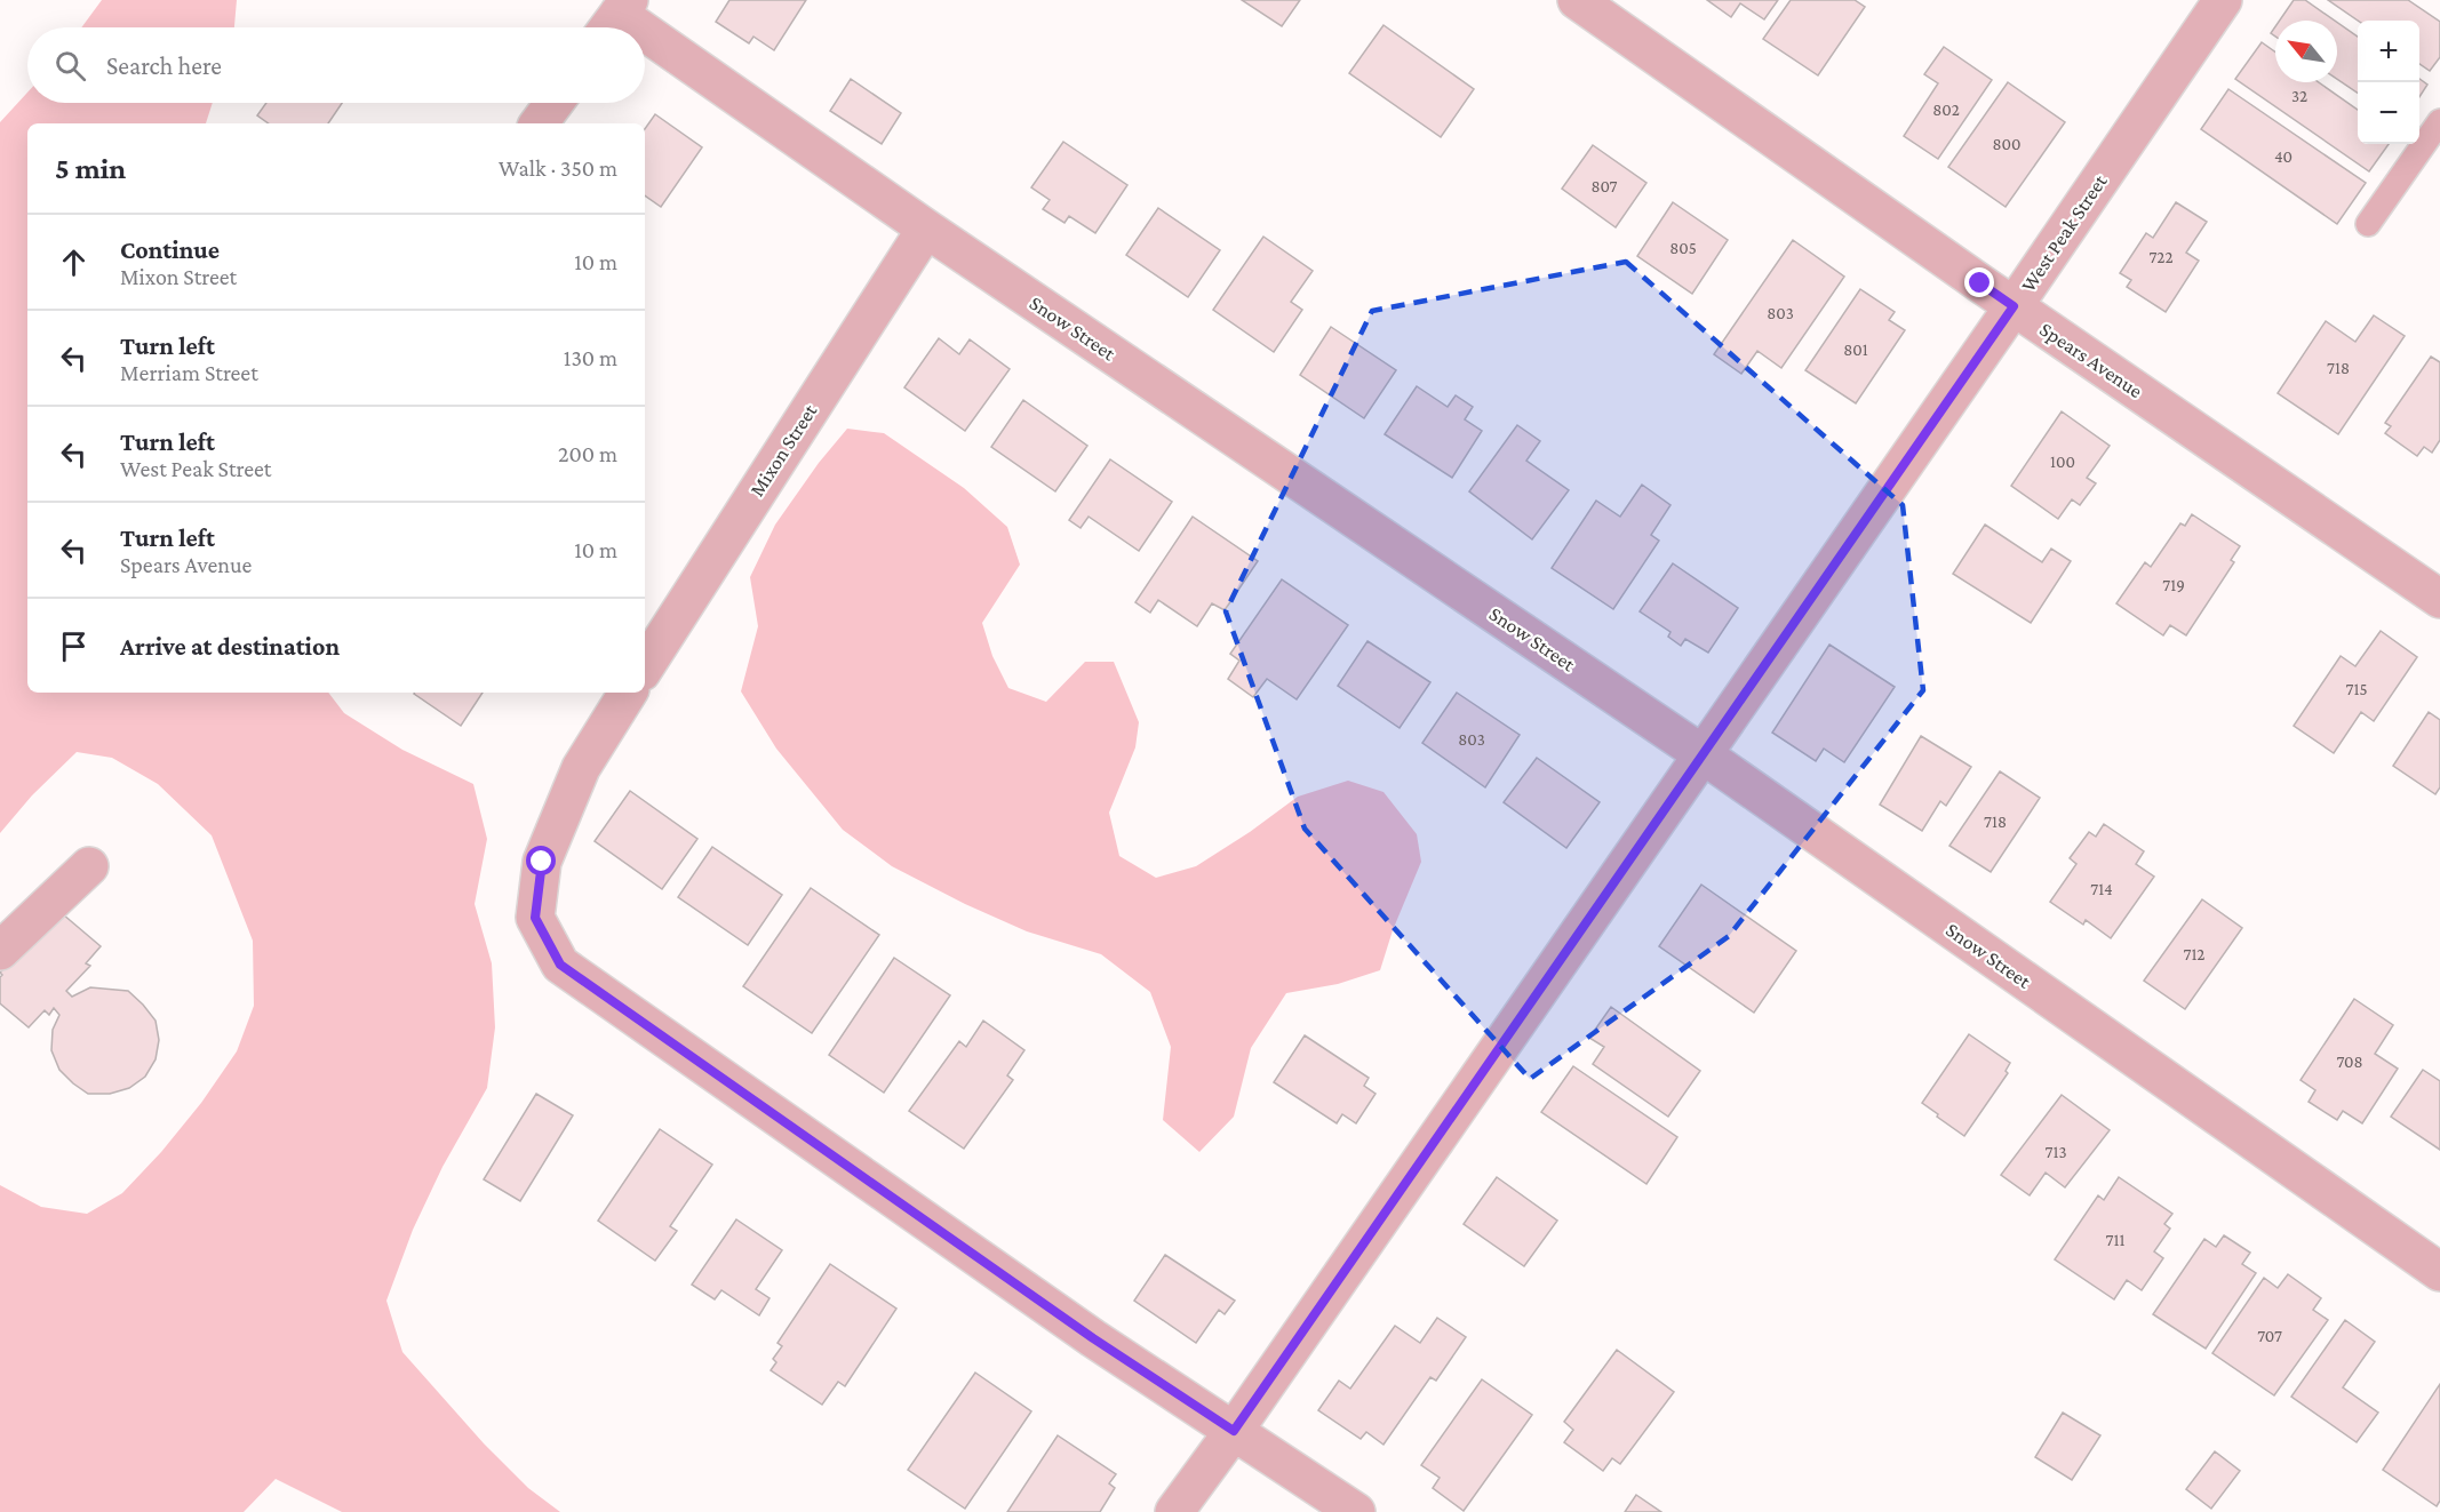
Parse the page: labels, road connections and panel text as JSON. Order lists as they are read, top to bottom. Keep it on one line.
{"streets":{"street":["West Peak Street","Snow Street","Spears Avenue","Mixon Street"]},"crossings":[["West Peak Street","Snow Street"],["West Peak Street","Spears Avenue"],["Snow Street","Mixon Street"]],"house_numbers":["32","802","800","40","807","805","722","803","801","718","100","719","715","803","718","714","712","708","713","711","707"],"north":"top left","page":{"map_buttons":["+","−"],"search":"Search here","heading":["5 min","Walk · 350 m"],"list":[["Continue","Mixon Street","10 m"],["Turn left","Merriam Street","130 m"],["Turn left","West Peak Street","200 m"],["Turn left","Spears Avenue","10 m"],"Arrive at destination"]}}
